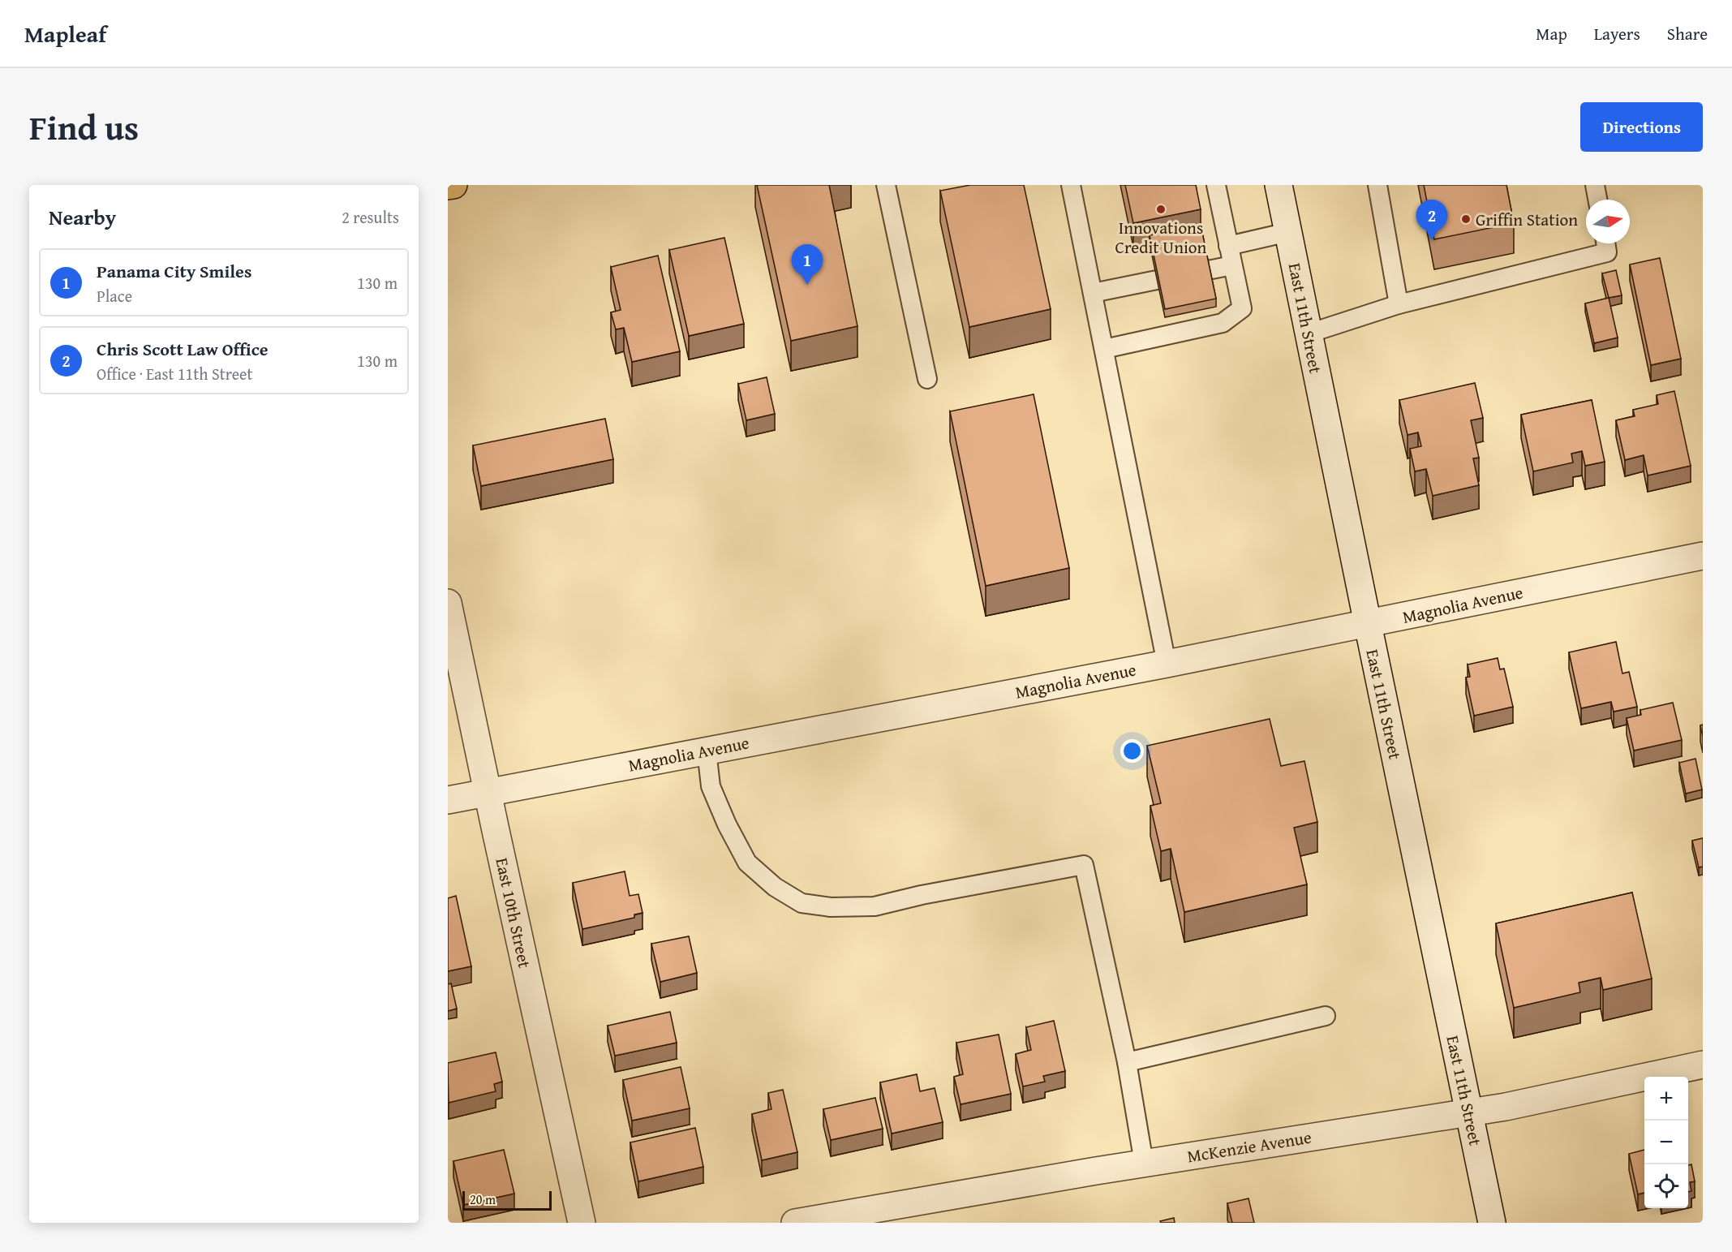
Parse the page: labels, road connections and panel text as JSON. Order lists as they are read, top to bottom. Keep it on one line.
{"streets":{"street":["East 11th Street","Magnolia Avenue","East 10th Street","McKenzie Avenue"]},"crossings":[["East 11th Street","Magnolia Avenue"],["East 11th Street","McKenzie Avenue"],["Magnolia Avenue","East 10th Street"]],"places":["Innovations Credit Union","Griffin Station"],"scale_bar":"20 m","north":"right","page":{"header":"Mapleaf","nav":["Map","Layers","Share"],"title":"Find us","buttons":"Directions","heading":["Nearby","2 results"],"pins":["2","1"],"list":[{"mark":"1","name":"Panama City Smiles","note":"Place","value":"130 m"},{"mark":"2","name":"Chris Scott Law Office","note":"Office · East 11th Street","value":"130 m"}],"map_buttons":["+","−"],"scale":"20 m"}}
